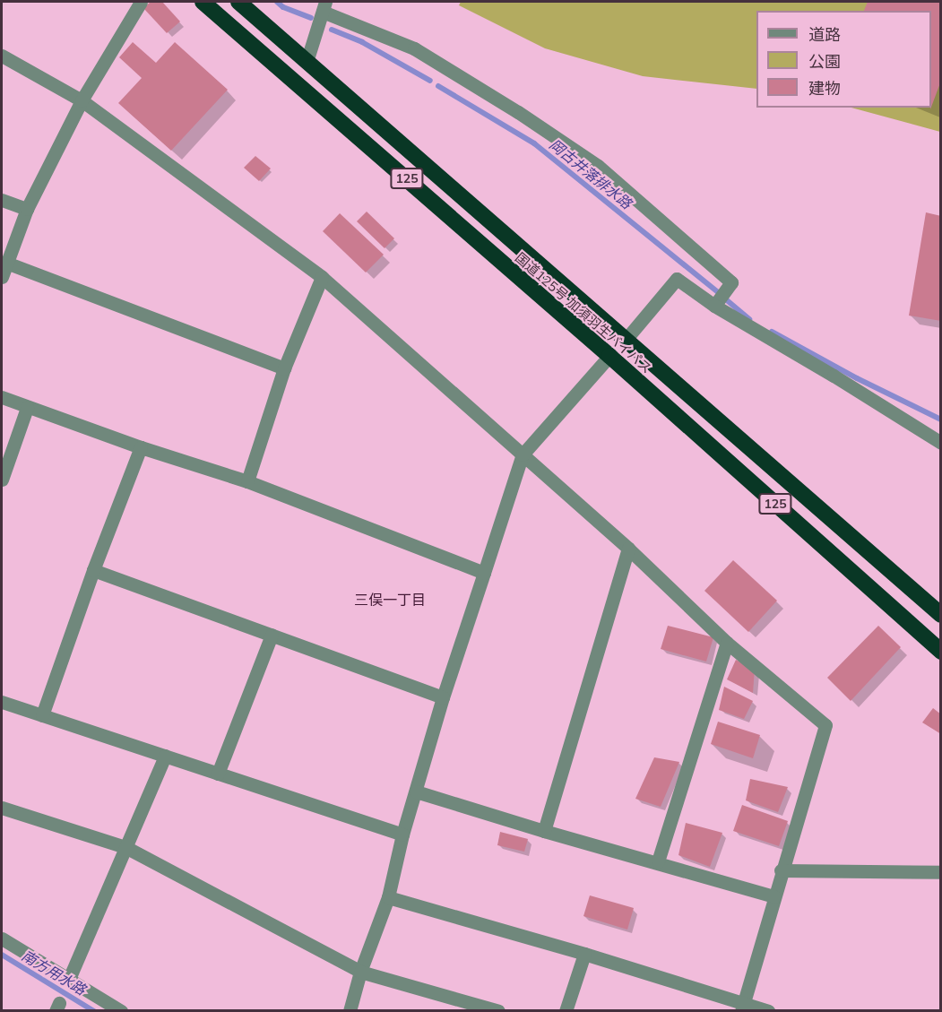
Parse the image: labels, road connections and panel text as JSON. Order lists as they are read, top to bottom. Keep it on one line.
{"streets":{"highway":["125","国道125号 加須羽生バイパス"]},"districts":["三俣一丁目"],"water":["岡古井落排水路","南方用水路"],"legend":["道路","公園","建物"]}
